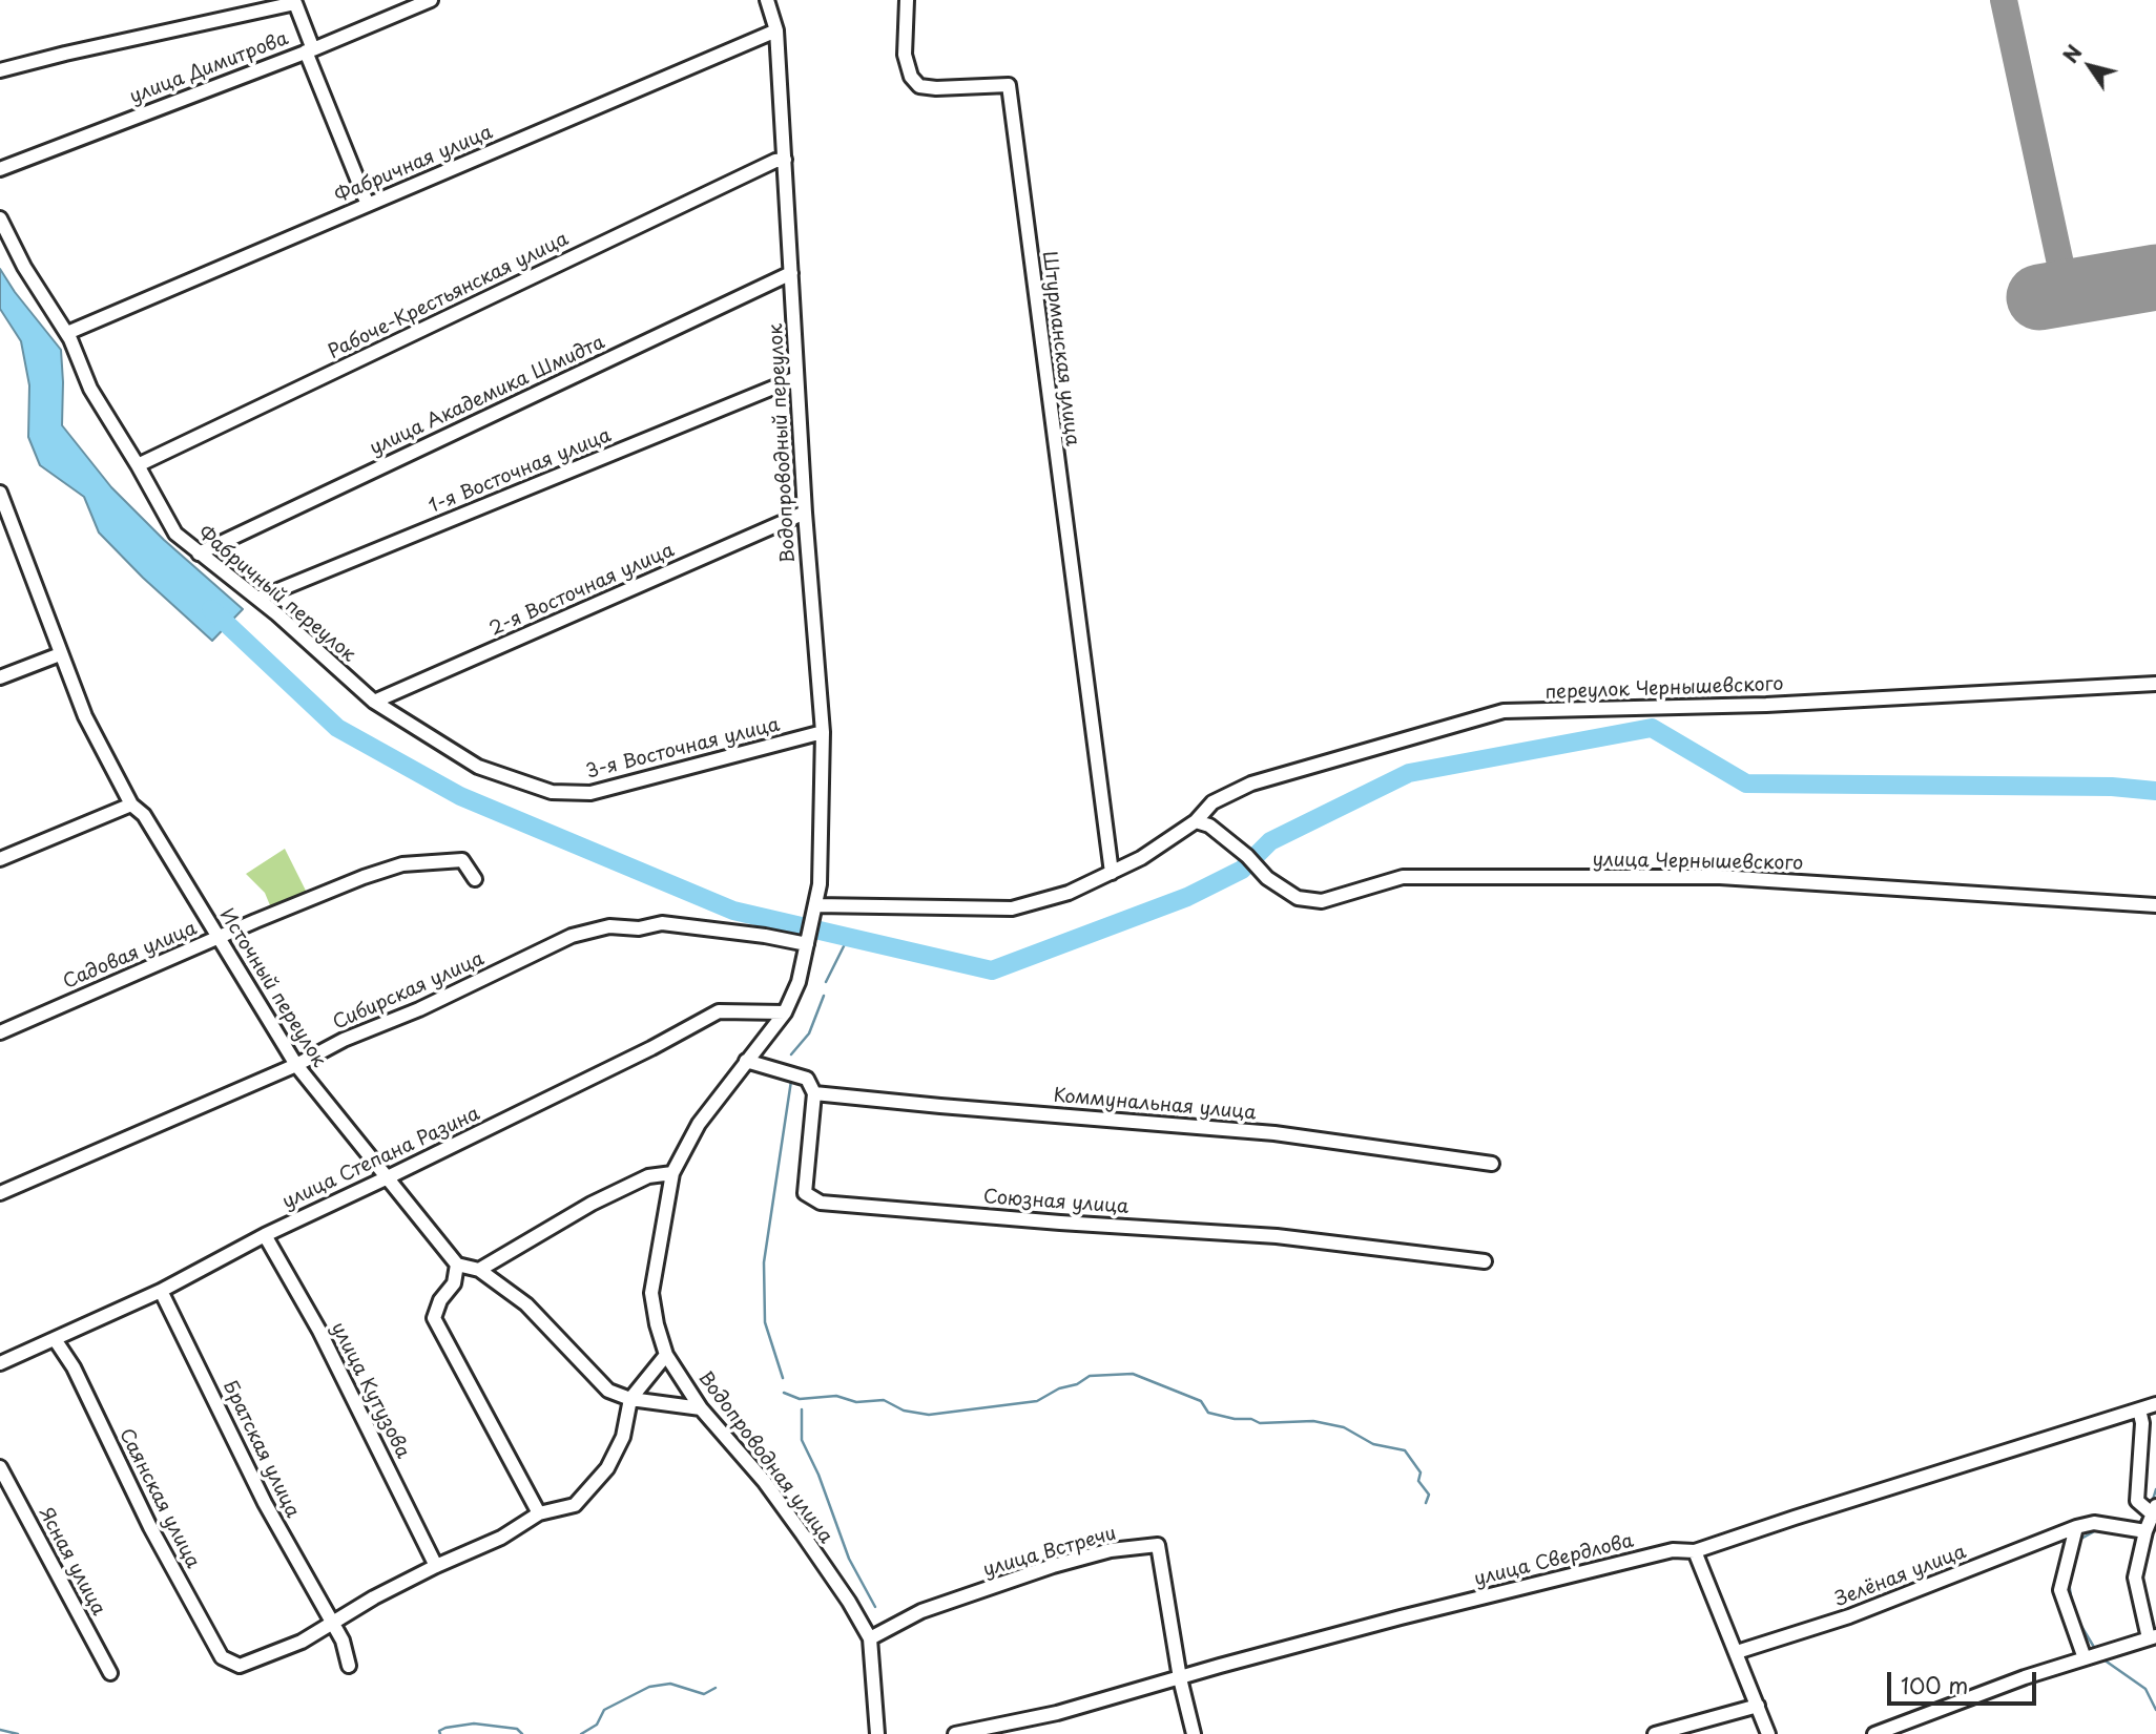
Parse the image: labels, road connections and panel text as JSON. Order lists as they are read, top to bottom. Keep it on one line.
{"streets":{"street":["улица Димитрова","Фабричная улица","Рабоче-Крестьянская улица","Штурманская улица","улица Академика Шмидта","Водопроводный переулок","1-я Восточная улица","2-я Восточная улица","Фабричный переулок","переулок Чернышевского","3-я Восточная улица","улица Чернышевского","Садовая улица","Источный переулок","Сибирская улица","Коммунальная улица","улица Степана Разина","Союзная улица","улица Кутузова","Братская улица","Водопроводная улица","Саянская улица","улица Встречи","улица Свердлова","Ясная улица","Зелёная улица"]},"crossings":[["Фабричная улица","Водопроводный переулок"],["Фабричная улица","Фабричный переулок"],["Рабоче-Крестьянская улица","Водопроводный переулок"],["Рабоче-Крестьянская улица","Фабричный переулок"],["Штурманская улица","переулок Чернышевского"],["улица Академика Шмидта","Водопроводный переулок"],["улица Академика Шмидта","Фабричный переулок"],["Водопроводный переулок","1-я Восточная улица"],["Водопроводный переулок","2-я Восточная улица"],["Водопроводный переулок","3-я Восточная улица"],["Водопроводный переулок","Водопроводная улица"],["1-я Восточная улица","Фабричный переулок"],["2-я Восточная улица","Фабричный переулок"],["Фабричный переулок","3-я Восточная улица"],["переулок Чернышевского","улица Чернышевского"],["переулок Чернышевского","Водопроводная улица"],["Садовая улица","Источный переулок"],["Источный переулок","Сибирская улица"],["Источный переулок","улица Степана Разина"],["Сибирская улица","Водопроводная улица"],["Коммунальная улица","Союзная улица"],["улица Степана Разина","улица Кутузова"],["улица Степана Разина","Братская улица"],["улица Степана Разина","Водопроводная улица"],["улица Степана Разина","Саянская улица"],["Братская улица","Саянская улица"],["Водопроводная улица","улица Встречи"],["улица Встречи","улица Свердлова"]],"scale_bar":"100 m","north":"top left"}
